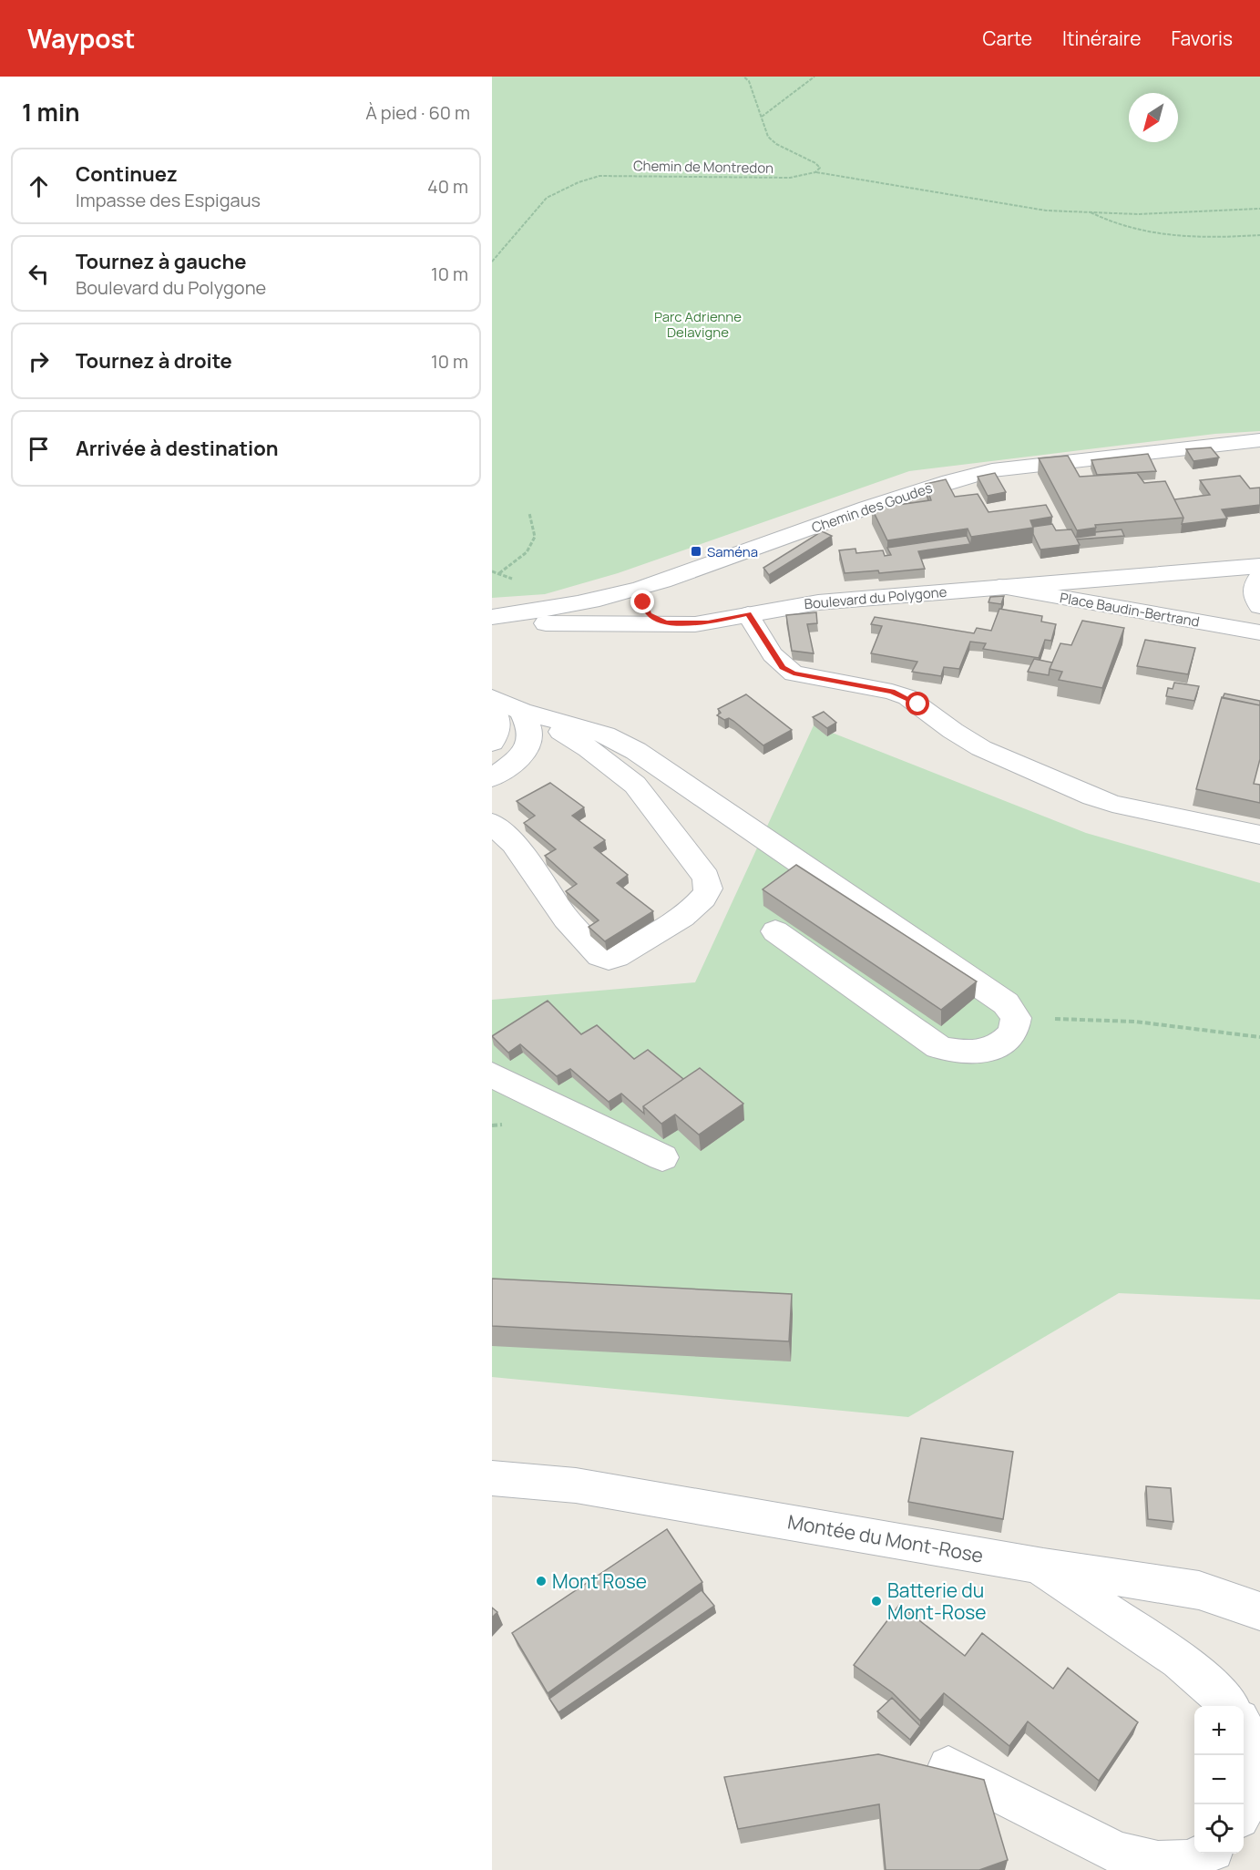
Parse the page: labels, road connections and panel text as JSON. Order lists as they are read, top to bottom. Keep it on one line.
{"streets":{"street":["Chemin des Goudes","Boulevard du Polygone","Place Baudin-Bertrand"],"lane":["Montée du Mont-Rose"],"path":["Chemin de Montredon"]},"crossings":[["Boulevard du Polygone","Place Baudin-Bertrand"]],"parks":["Parc Adrienne Delavigne"],"places":{"transit":["Saména"],"other":["Mont Rose","Batterie du Mont-Rose"]},"north":"bottom left","page":{"header":"Waypost","nav":["Carte","Itinéraire","Favoris"],"heading":["1 min","À pied · 60 m"],"list":[["Continuez","Impasse des Espigaus","40 m"],["Tournez à gauche","Boulevard du Polygone","10 m"],["Tournez à droite","10 m"],"Arrivée à destination"],"map_buttons":["+","−"]}}
